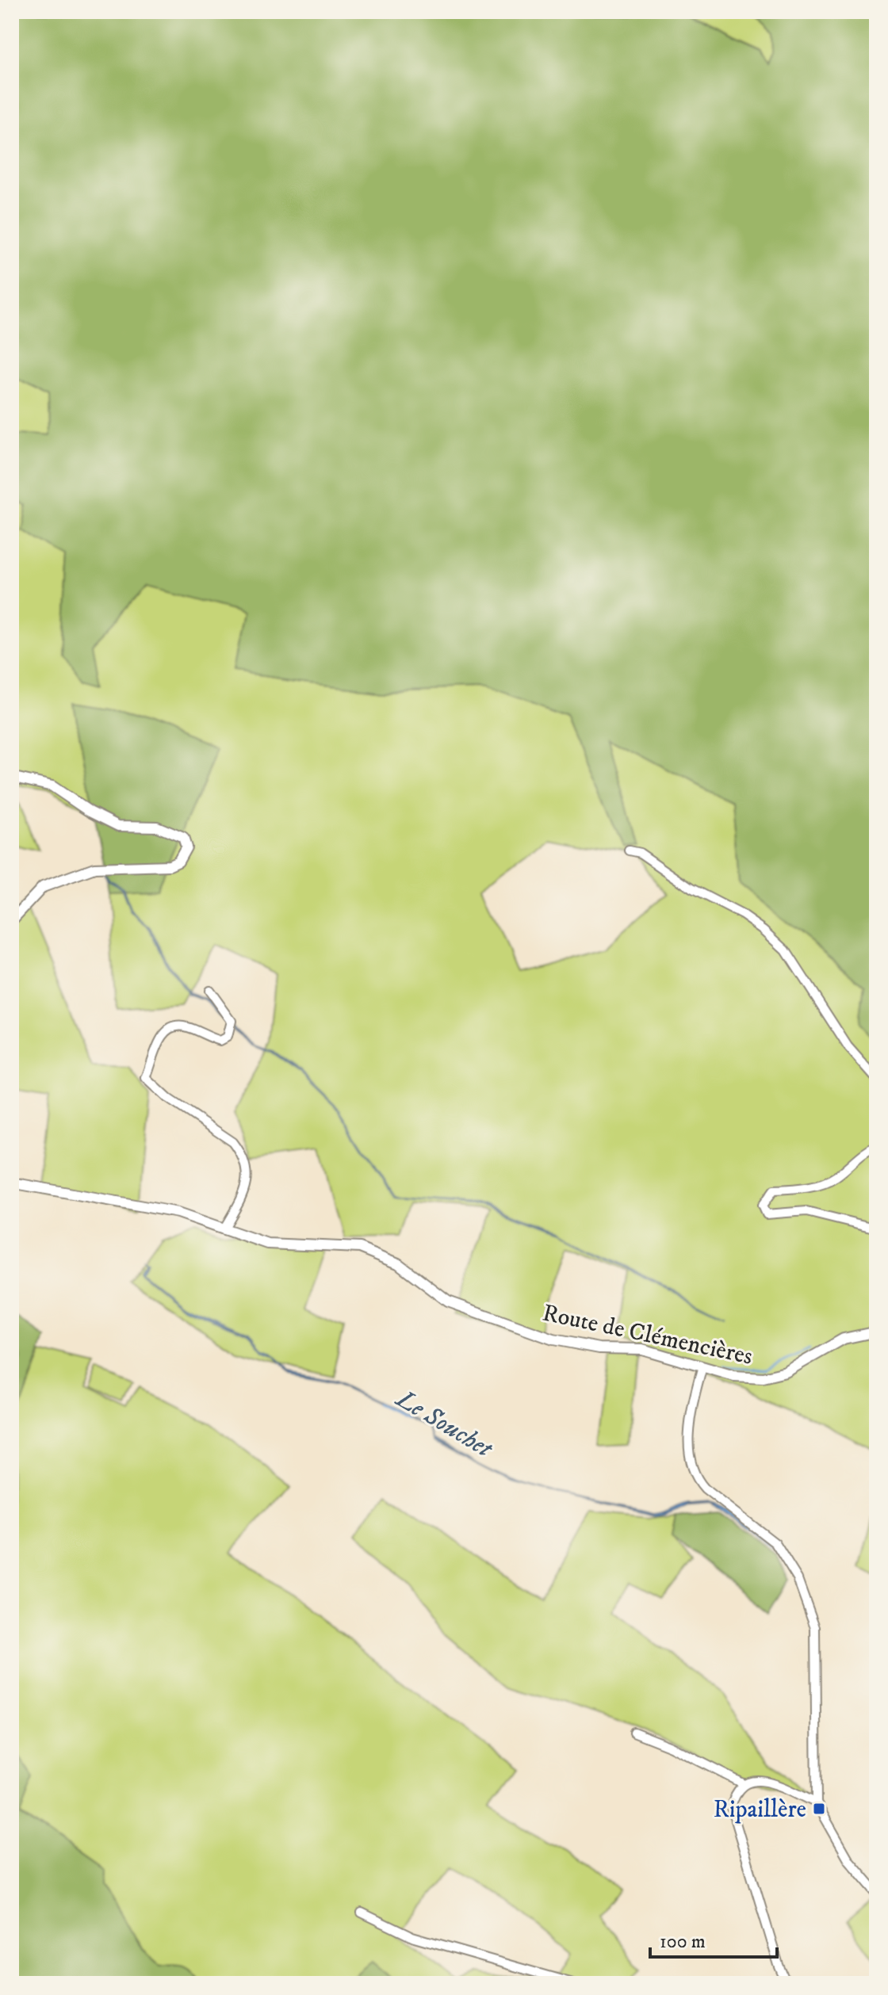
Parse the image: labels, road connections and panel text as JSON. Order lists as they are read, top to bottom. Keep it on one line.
{"streets":{"street":["Route de Clémencières"]},"water":["Le Souchet"],"places":{"transit":["Ripaillère"]},"scale_bar":"100 m"}
